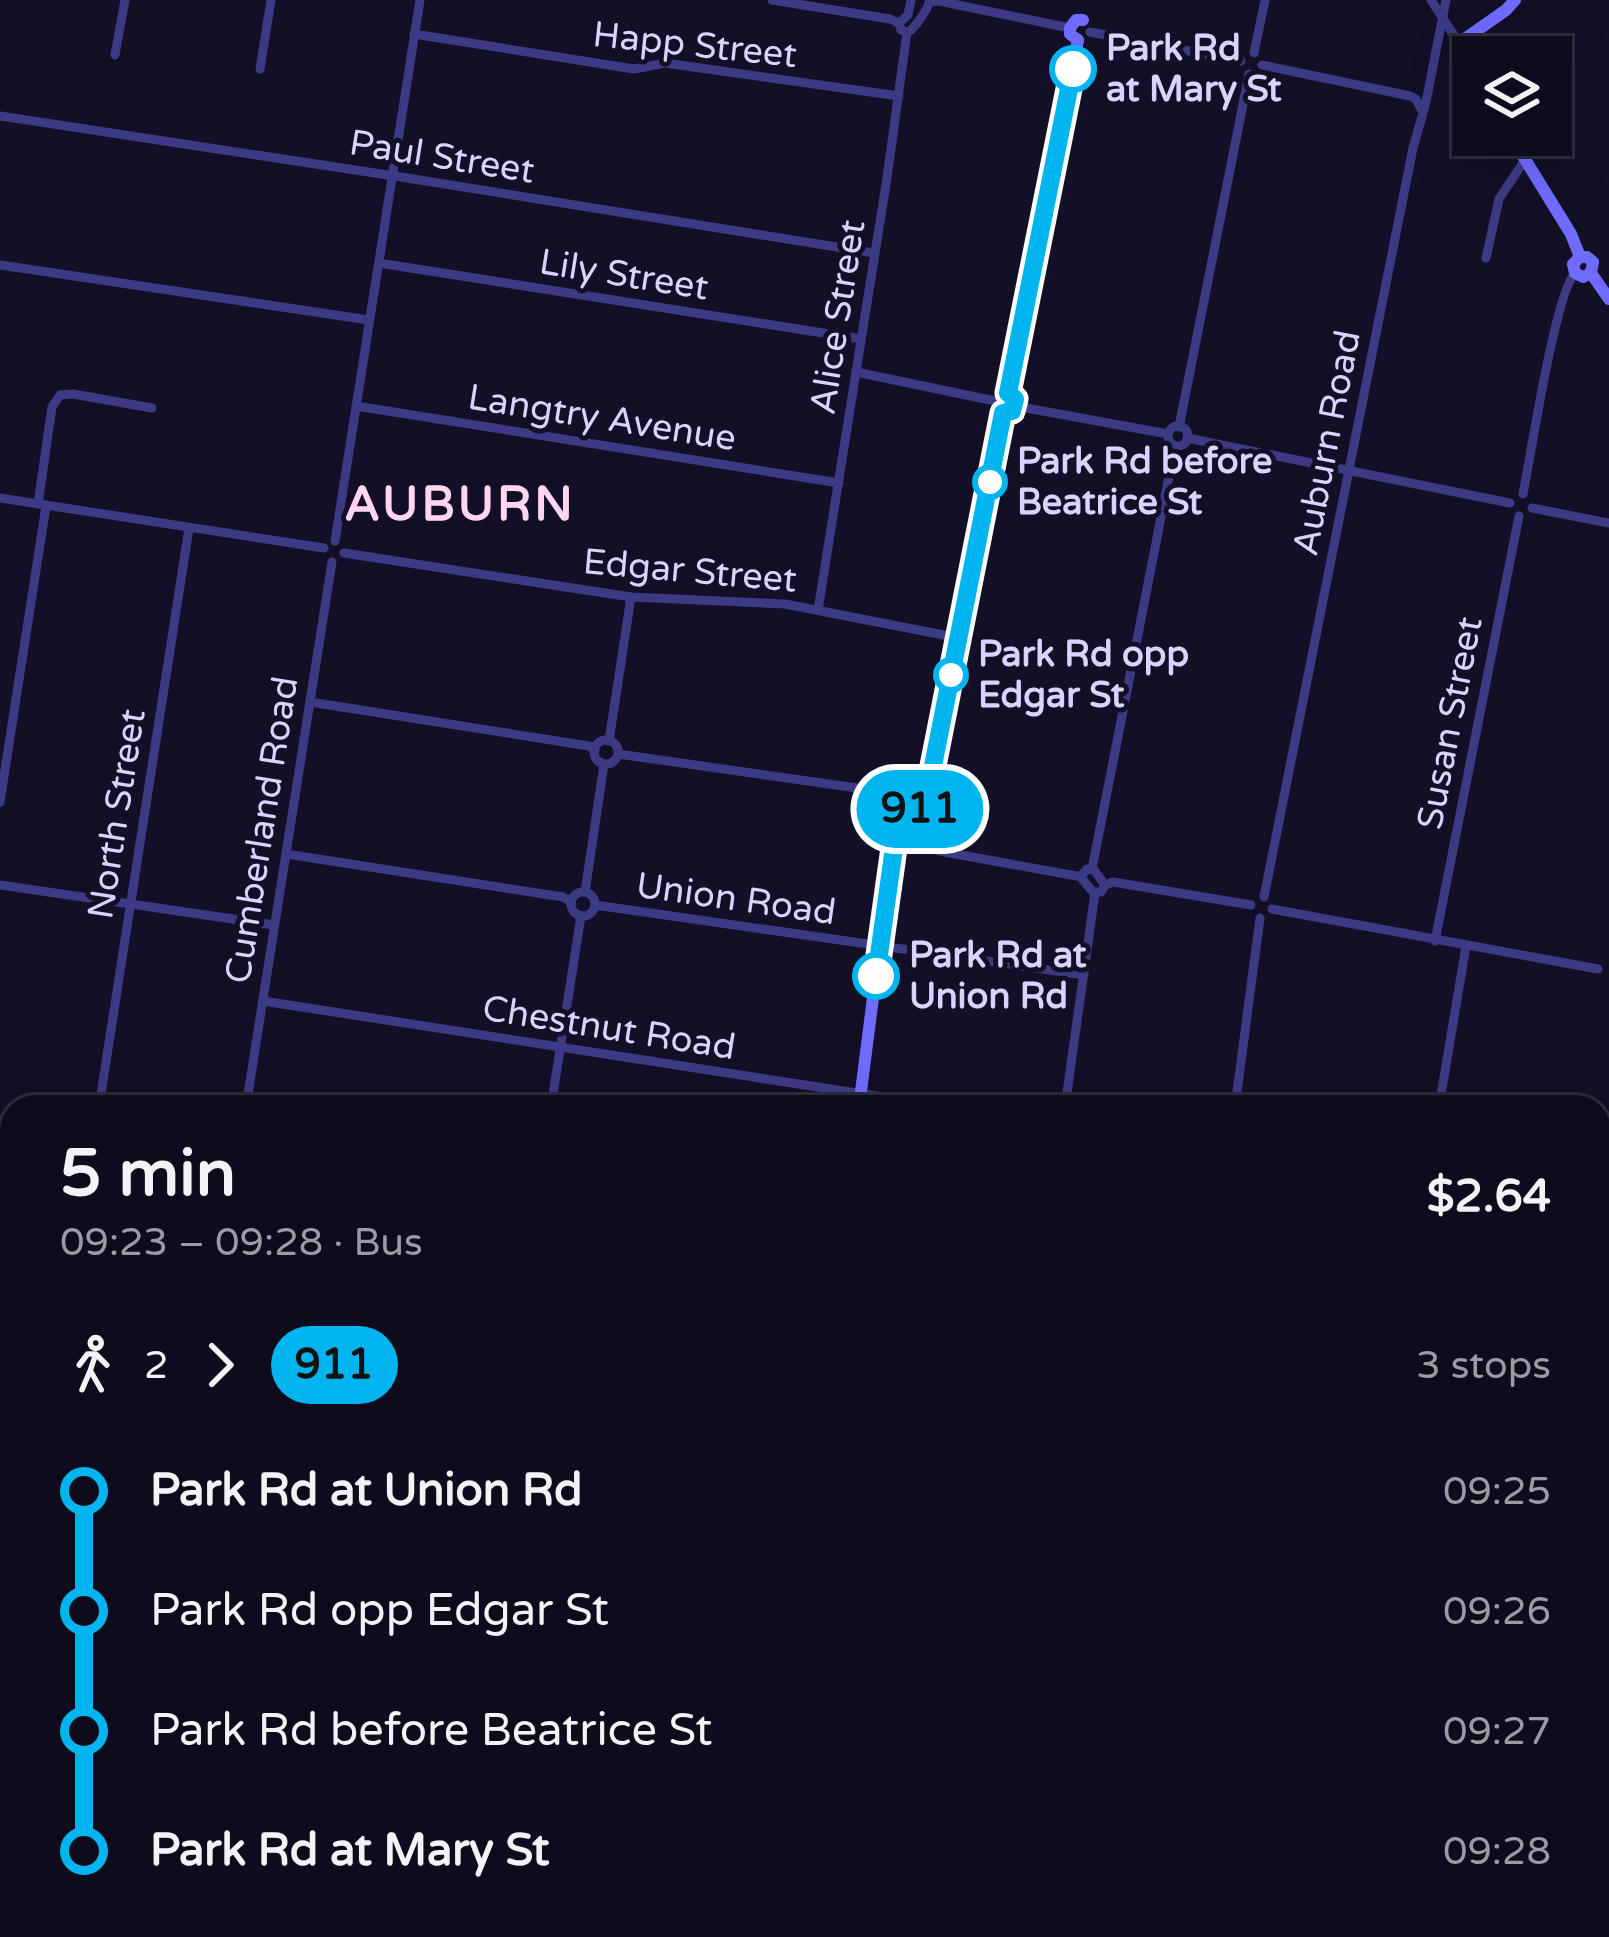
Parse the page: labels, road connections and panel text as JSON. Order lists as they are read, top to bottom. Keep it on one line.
{"streets":{"street":["Happ Street","Paul Street","Lily Street","Alice Street","Langtry Avenue","Auburn Road","Edgar Street","Susan Street","North Street","Cumberland Road","Union Road","Chestnut Road"]},"crossings":[["Happ Street","Alice Street"],["Paul Street","Alice Street"],["Lily Street","Alice Street"],["Alice Street","Langtry Avenue"],["Alice Street","Edgar Street"],["Edgar Street","Cumberland Road"],["Cumberland Road","Chestnut Road"]],"districts":["AUBURN"],"places":["Park Rd at Mary St","Park Rd before Beatrice St","Park Rd opp Edgar St","Park Rd at Union Rd"],"lines":["bus line 911"],"page":{"on_map":"911","heading":["5 min","09:23 – 09:28 · Bus","$2.64"],"legs":["2","911","3 stops"],"list":[{"name":"Park Rd at Union Rd","value":"09:25"},{"name":"Park Rd opp Edgar St","value":"09:26"},{"name":"Park Rd before Beatrice St","value":"09:27"},{"name":"Park Rd at Mary St","value":"09:28"}]}}
